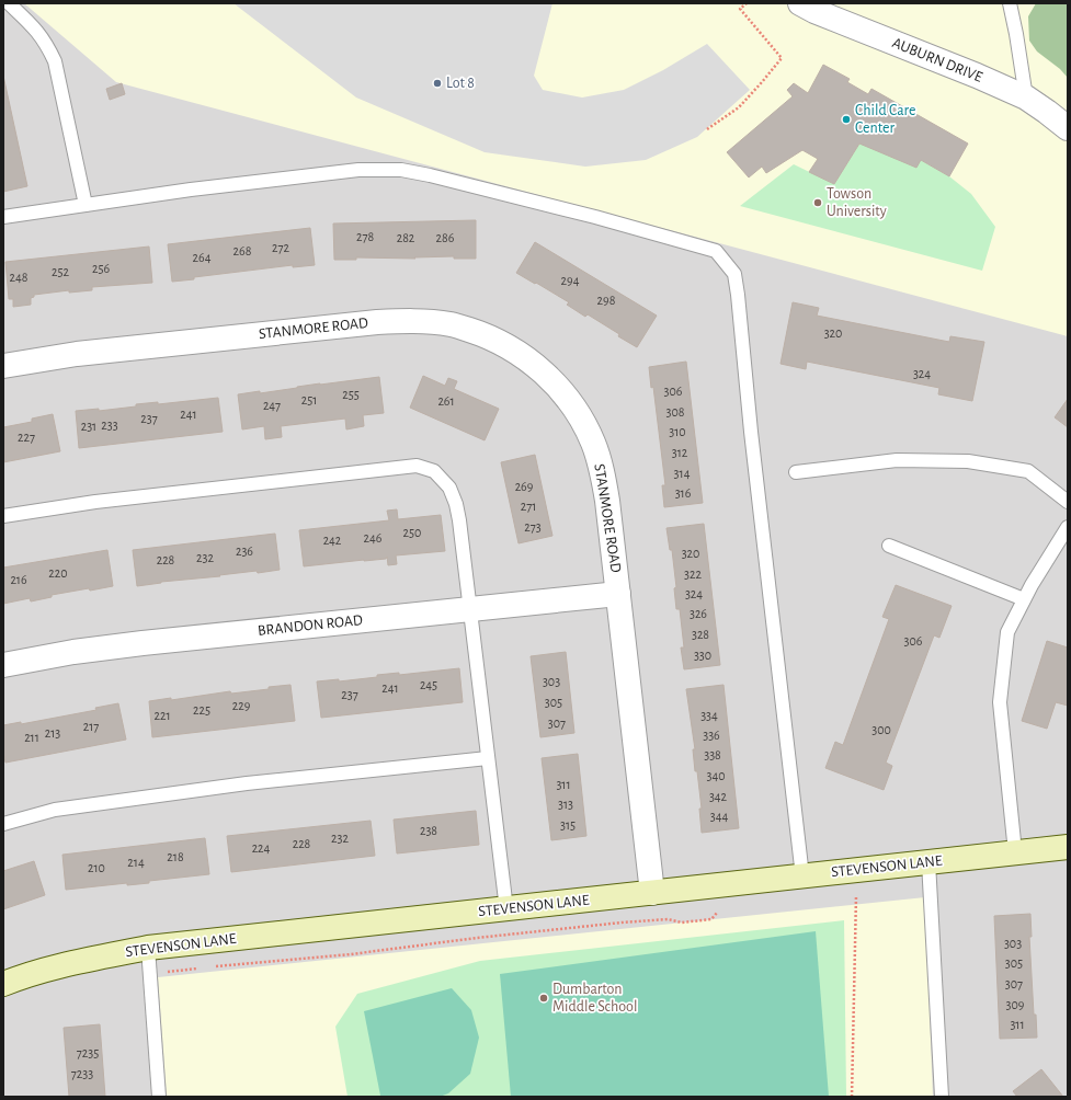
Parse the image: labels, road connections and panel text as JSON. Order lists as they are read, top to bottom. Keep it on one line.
{"streets":{"street":["AUBURN DRIVE","STANMORE ROAD","BRANDON ROAD","STEVENSON LANE"]},"crossings":[["STANMORE ROAD","BRANDON ROAD"],["STANMORE ROAD","STEVENSON LANE"]],"places":["Lot 8","Child Care Center","Towson University","Dumbarton Middle School"],"house_numbers":["278","282","286","272","268","264","256","252","248","294","298","320","324","306","255","251","261","247","308","241","237","233","231","310","227","312","314","269","316","271","273","250","246","242","236","320","232","228","220","322","216","324","326","328","306","330","303","245","241","237","305","229","225","221","334","307","217","300","213","336","211","338","340","311","342","313","344","315","238","232","228","224","218","214","210","303","305","307","309","311","7235","7233"]}
